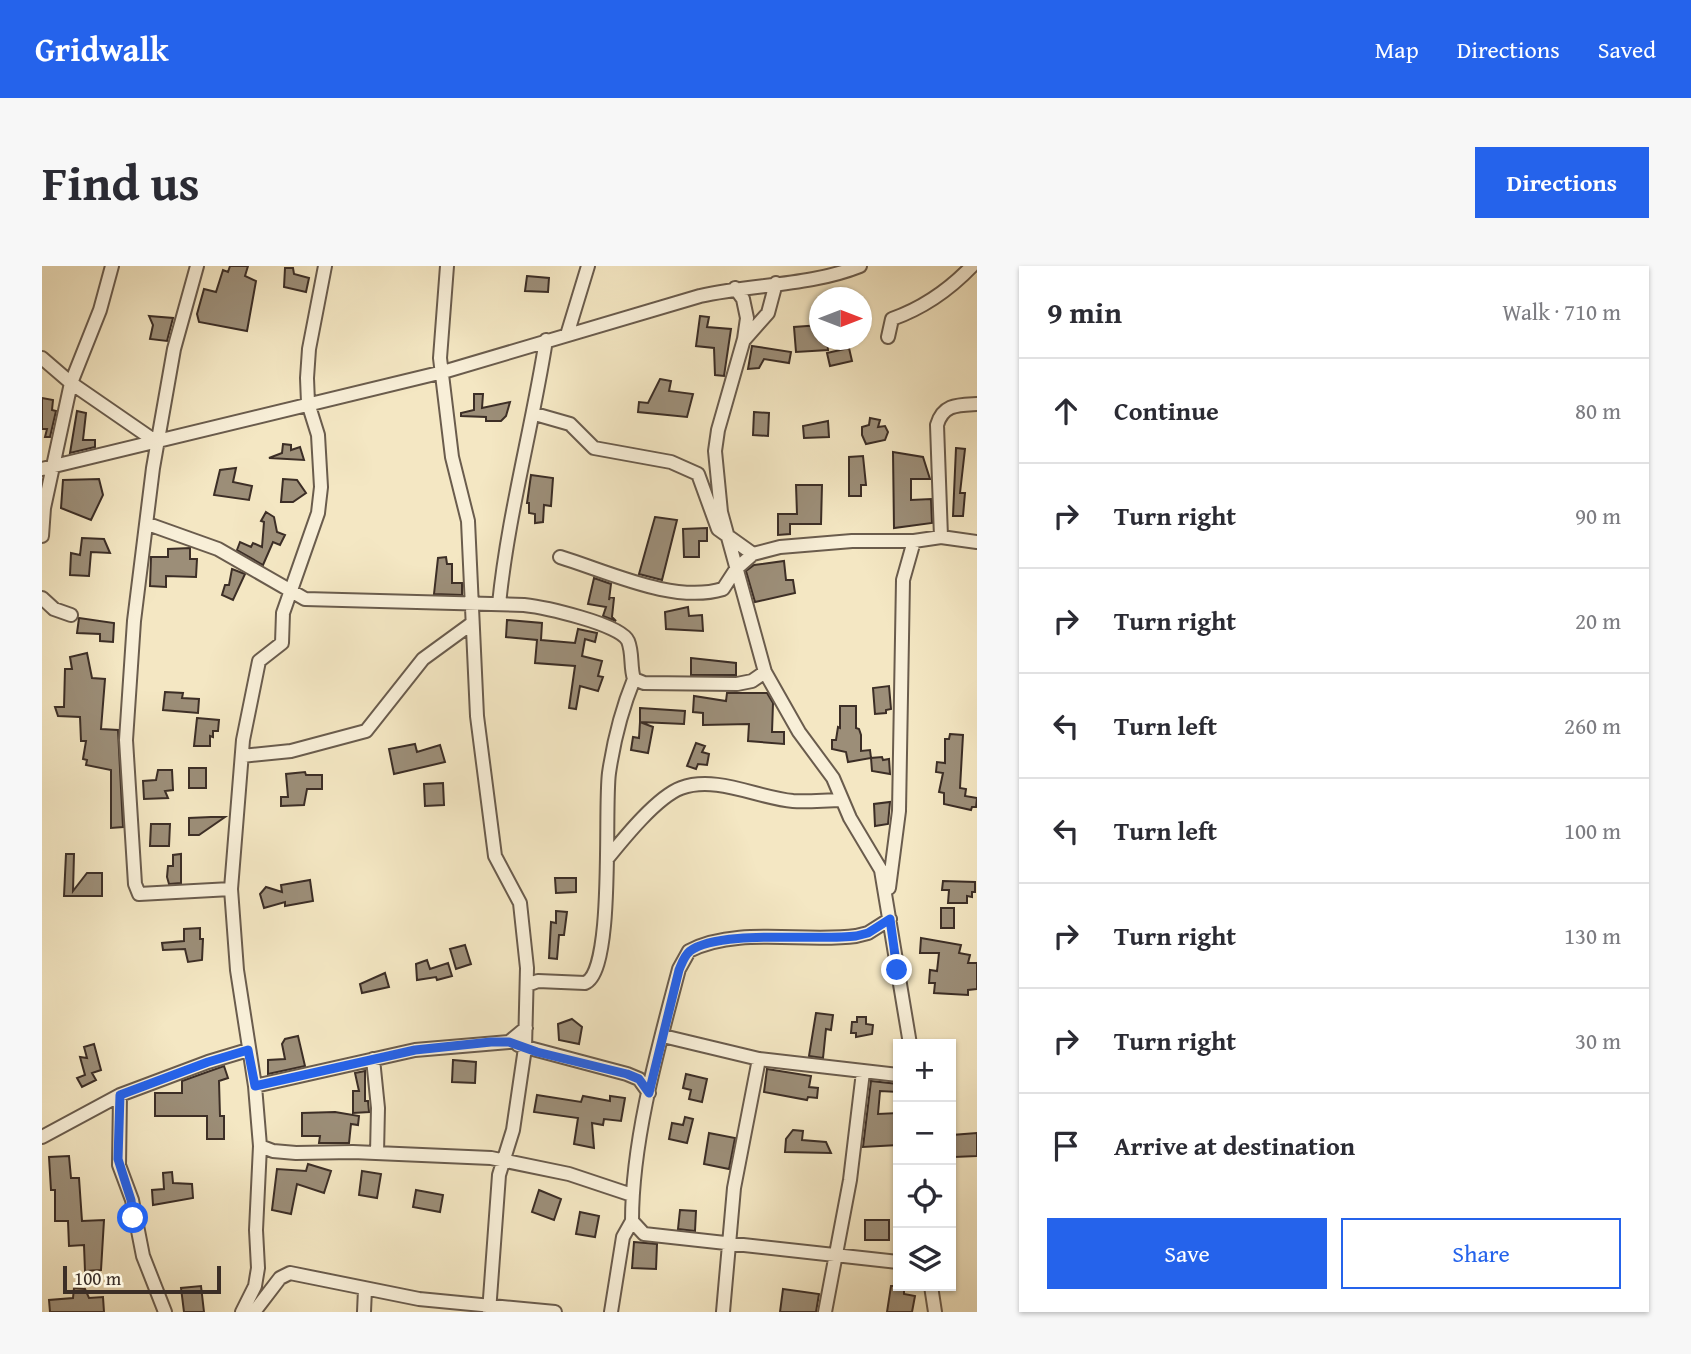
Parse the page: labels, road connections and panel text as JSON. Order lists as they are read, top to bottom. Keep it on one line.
{"scale_bar":"100 m","north":"right","page":{"header":"Gridwalk","nav":["Map","Directions","Saved"],"title":"Find us","buttons":["Directions",["Save","Share"]],"heading":["9 min","Walk · 710 m"],"list":[["Continue","80 m"],["Turn right","90 m"],["Turn right","20 m"],["Turn left","260 m"],["Turn left","100 m"],["Turn right","130 m"],["Turn right","30 m"],"Arrive at destination"],"map_buttons":["+","−"],"scale":"100 m"}}
